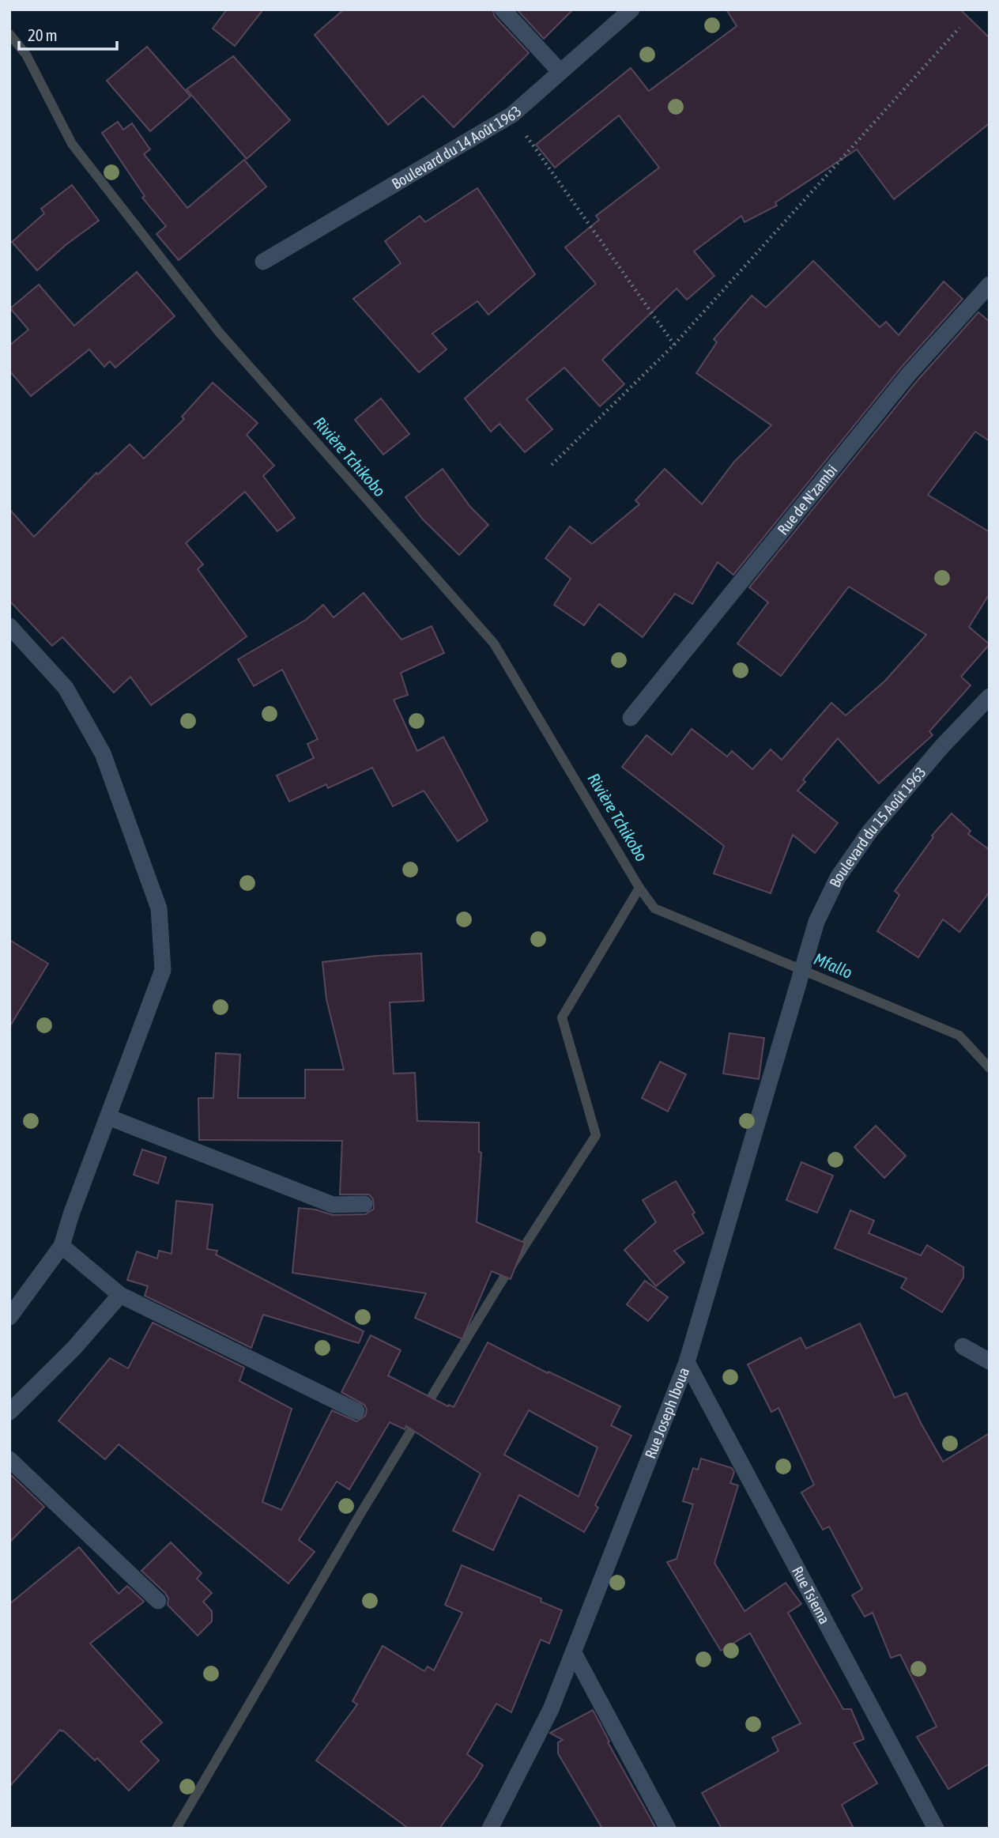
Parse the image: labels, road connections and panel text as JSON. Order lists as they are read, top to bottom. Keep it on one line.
{"streets":{"street":["Boulevard du 14 Août 1963","Rue de N'zambi","Boulevard du 15 Août 1963","Rue Joseph Iboua","Rue Tsiema"]},"crossings":[["Boulevard du 15 Août 1963","Rue Joseph Iboua"],["Rue Joseph Iboua","Rue Tsiema"]],"water":["Rivière Tchikobo","Mfallo"],"scale_bar":"20 m"}
